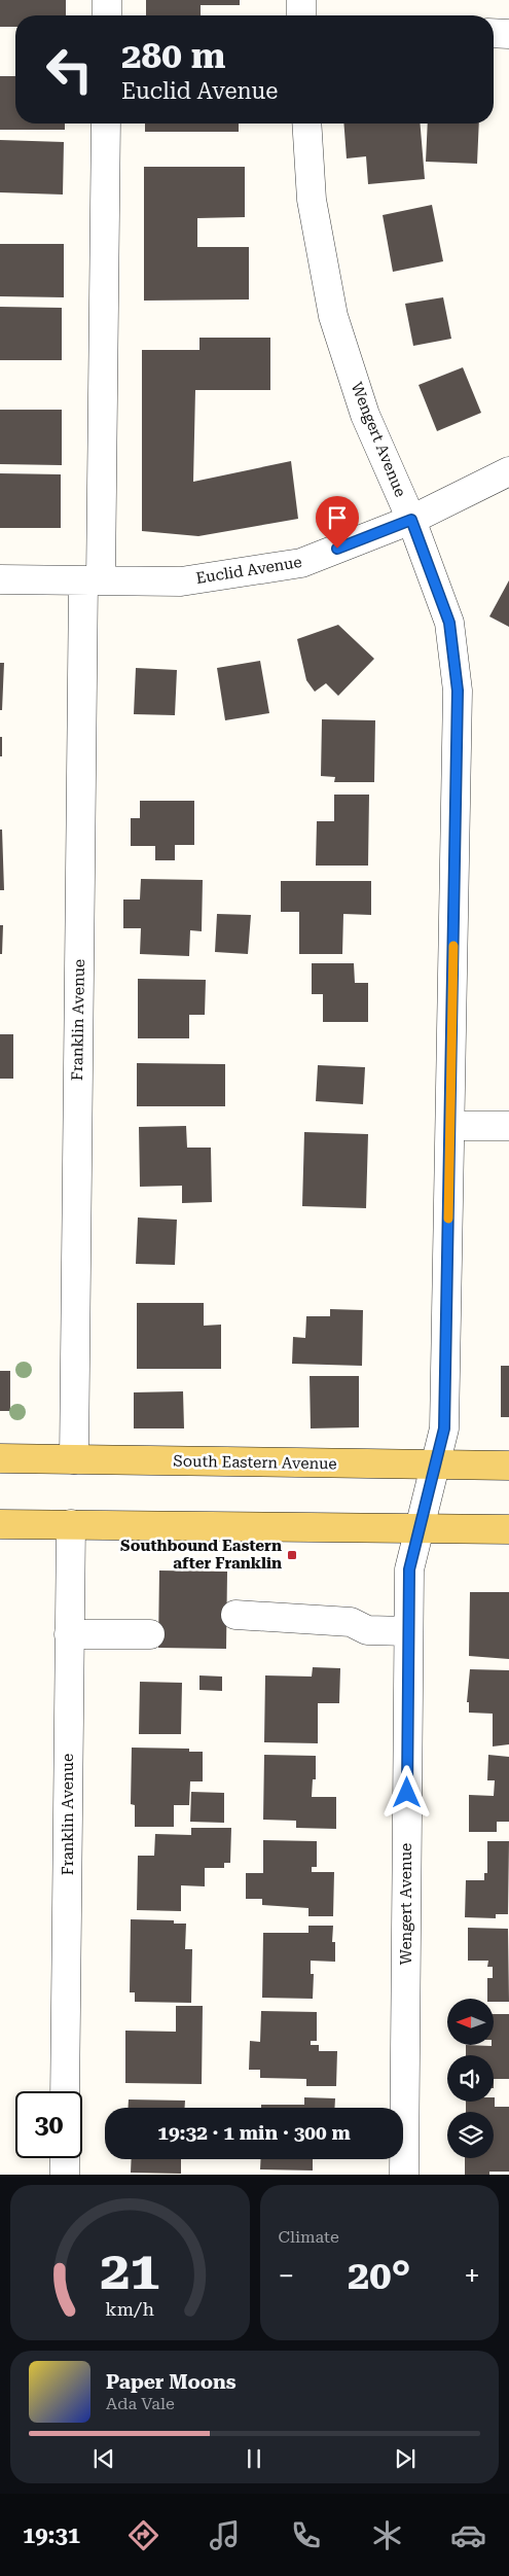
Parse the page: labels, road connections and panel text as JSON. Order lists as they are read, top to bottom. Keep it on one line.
{"streets":{"main road":["South Eastern Avenue"],"street":["Wengert Avenue","Euclid Avenue","Franklin Avenue"]},"crossings":[["Wengert Avenue","Euclid Avenue"],["Wengert Avenue","South Eastern Avenue"],["Euclid Avenue","Franklin Avenue"],["Franklin Avenue","South Eastern Avenue"]],"places":{"transit":["Southbound Eastern after Franklin"]},"north":"left","page":{"turn":["280 m","Euclid Avenue"],"limit":"30","trip":"19:32 · 1 min · 300 m","tile":"Climate","heat":["−","20°","+"],"song":["Paper Moons","Ada Vale"],"tabs":"19:31","gauge":["21","km/h"]}}
